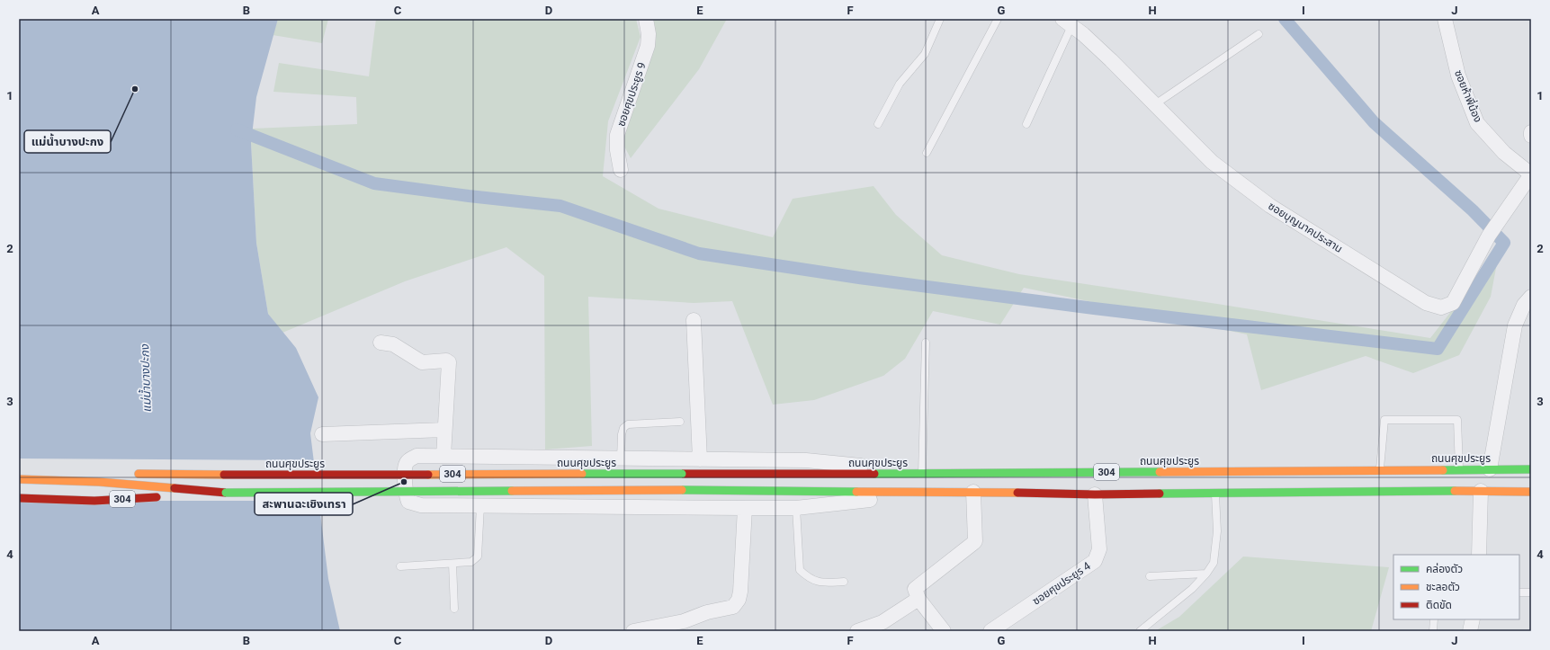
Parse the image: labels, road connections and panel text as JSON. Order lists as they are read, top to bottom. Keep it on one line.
{"streets":{"main road":["ถนนศุขประยูร","304"],"street":["ซอยศุขประยูร 9","ซอยห้าพี่น้อง","ซอยบุญนาคประสาน","ซอยศุขประยูร 4"]},"crossings":[["ซอยห้าพี่น้อง","ซอยบุญนาคประสาน"],["ถนนศุขประยูร","304"],["304","ซอยศุขประยูร 4"]],"water":["แม่น้ำบางปะกง"],"places":["แม่น้ำบางปะกง","สะพานฉะเชิงเทรา"],"legend":["คล่องตัว","ชะลอตัว","ติดขัด"],"grid":{"columns":["A","B","C","D","E","F","G","H","I","J"],"rows":["1","2","3","4"]}}
